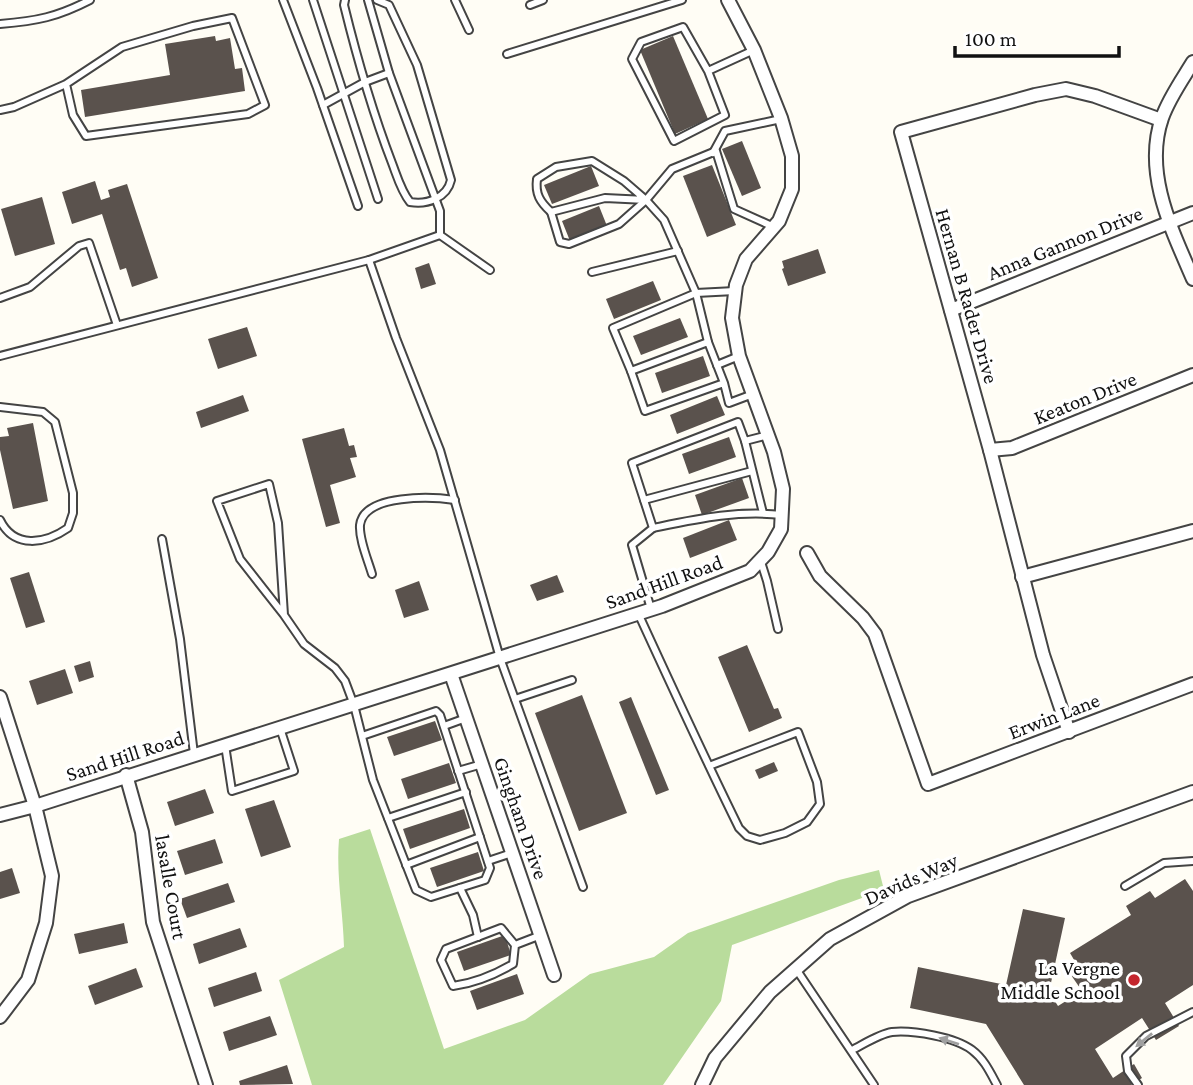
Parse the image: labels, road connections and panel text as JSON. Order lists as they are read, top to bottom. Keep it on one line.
{"streets":{"street":["Anna Gannon Drive","Hernan B Rader Drive","Keaton Drive","Sand Hill Road","Erwin Lane","Gingham Drive","Davids Way","lasalle Court"]},"crossings":[["Anna Gannon Drive","Hernan B Rader Drive"],["Hernan B Rader Drive","Keaton Drive"],["Hernan B Rader Drive","Erwin Lane"],["Sand Hill Road","Gingham Drive"],["Sand Hill Road","lasalle Court"]],"places":["La Vergne Middle School"],"scale_bar":"100 m"}
